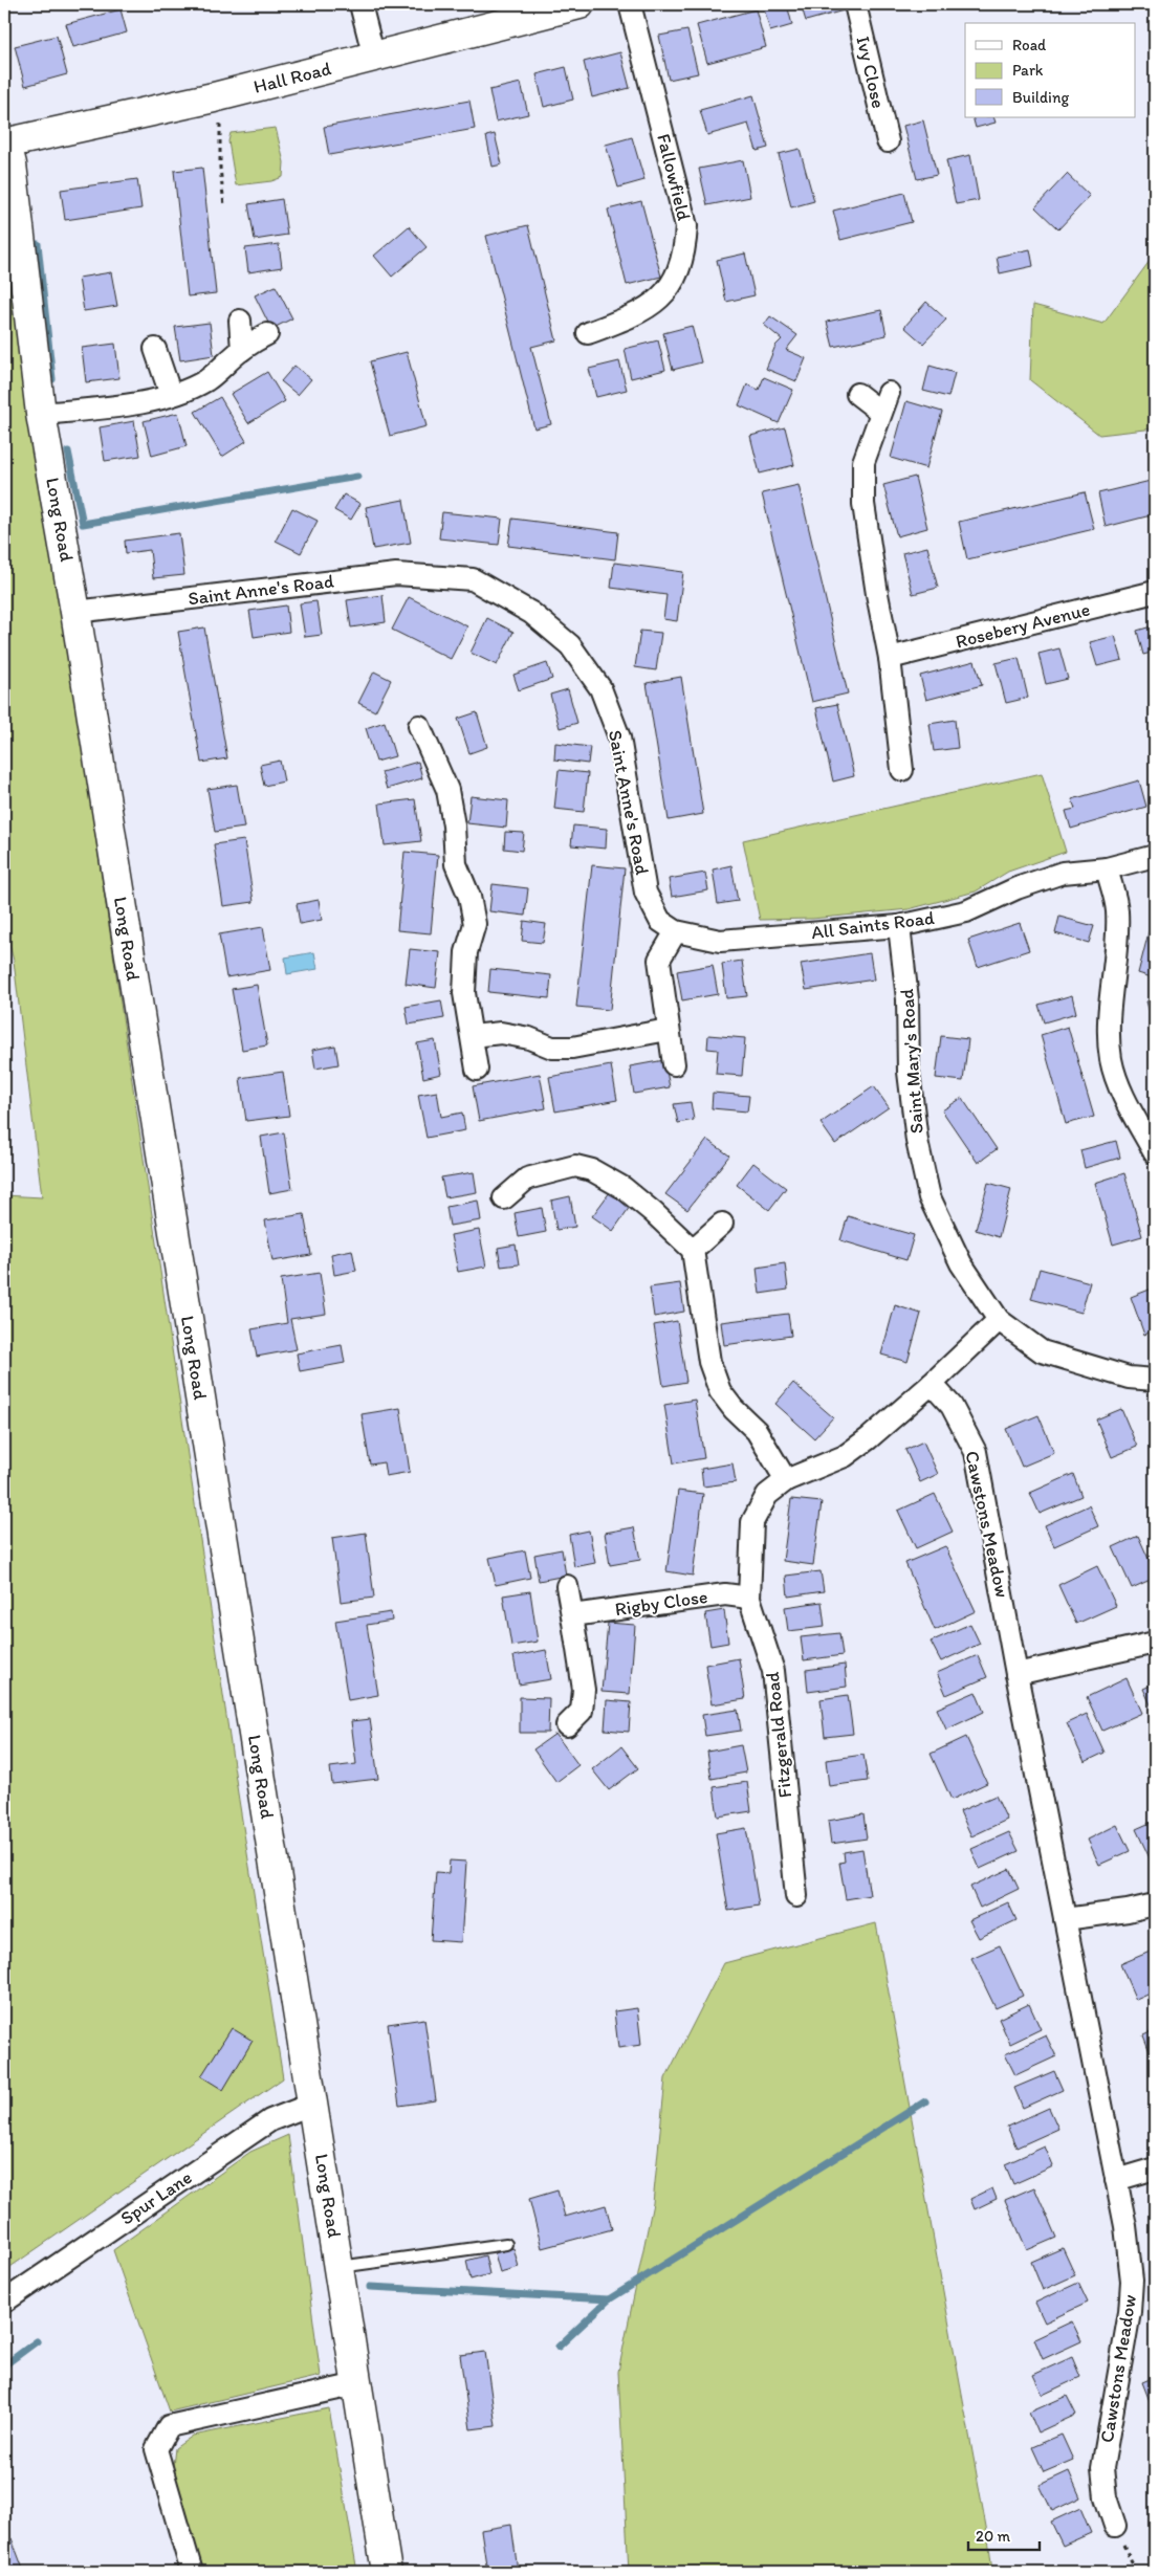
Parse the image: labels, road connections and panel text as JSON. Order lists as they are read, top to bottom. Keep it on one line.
{"streets":{"street":["Ivy Close","Hall Road","Fallowfield","Long Road","Saint Anne's Road","Rosebery Avenue","All Saints Road","Saint Mary's Road","Cawstons Meadow","Rigby Close","Fitzgerald Road","Spur Lane"]},"crossings":[["Hall Road","Long Road"],["Long Road","Saint Anne's Road"],["Long Road","Spur Lane"],["Saint Anne's Road","All Saints Road"],["All Saints Road","Saint Mary's Road"],["Saint Mary's Road","Fitzgerald Road"],["Cawstons Meadow","Fitzgerald Road"],["Rigby Close","Fitzgerald Road"]],"legend":["Road","Park","Building"],"scale_bar":"20 m"}
